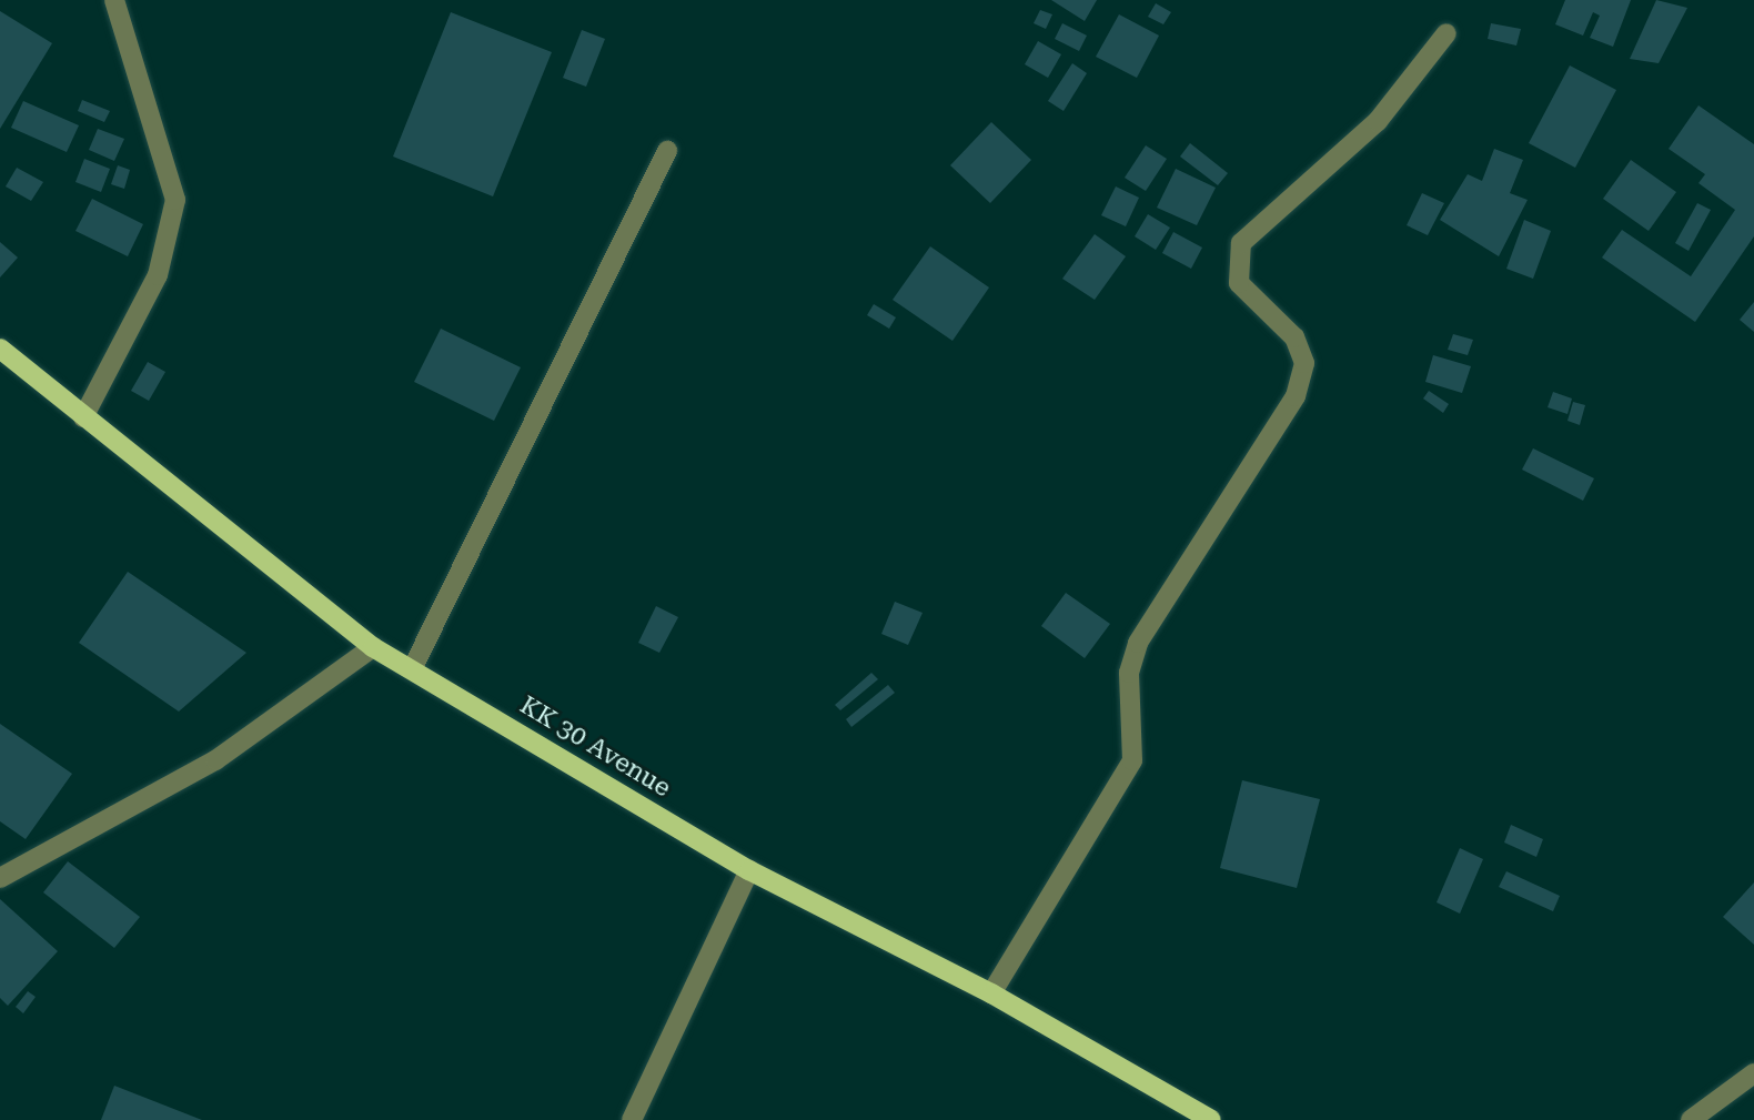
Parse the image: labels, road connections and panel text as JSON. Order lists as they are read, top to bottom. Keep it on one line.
{"streets":{"main road":["KK 30 Avenue"]}}
